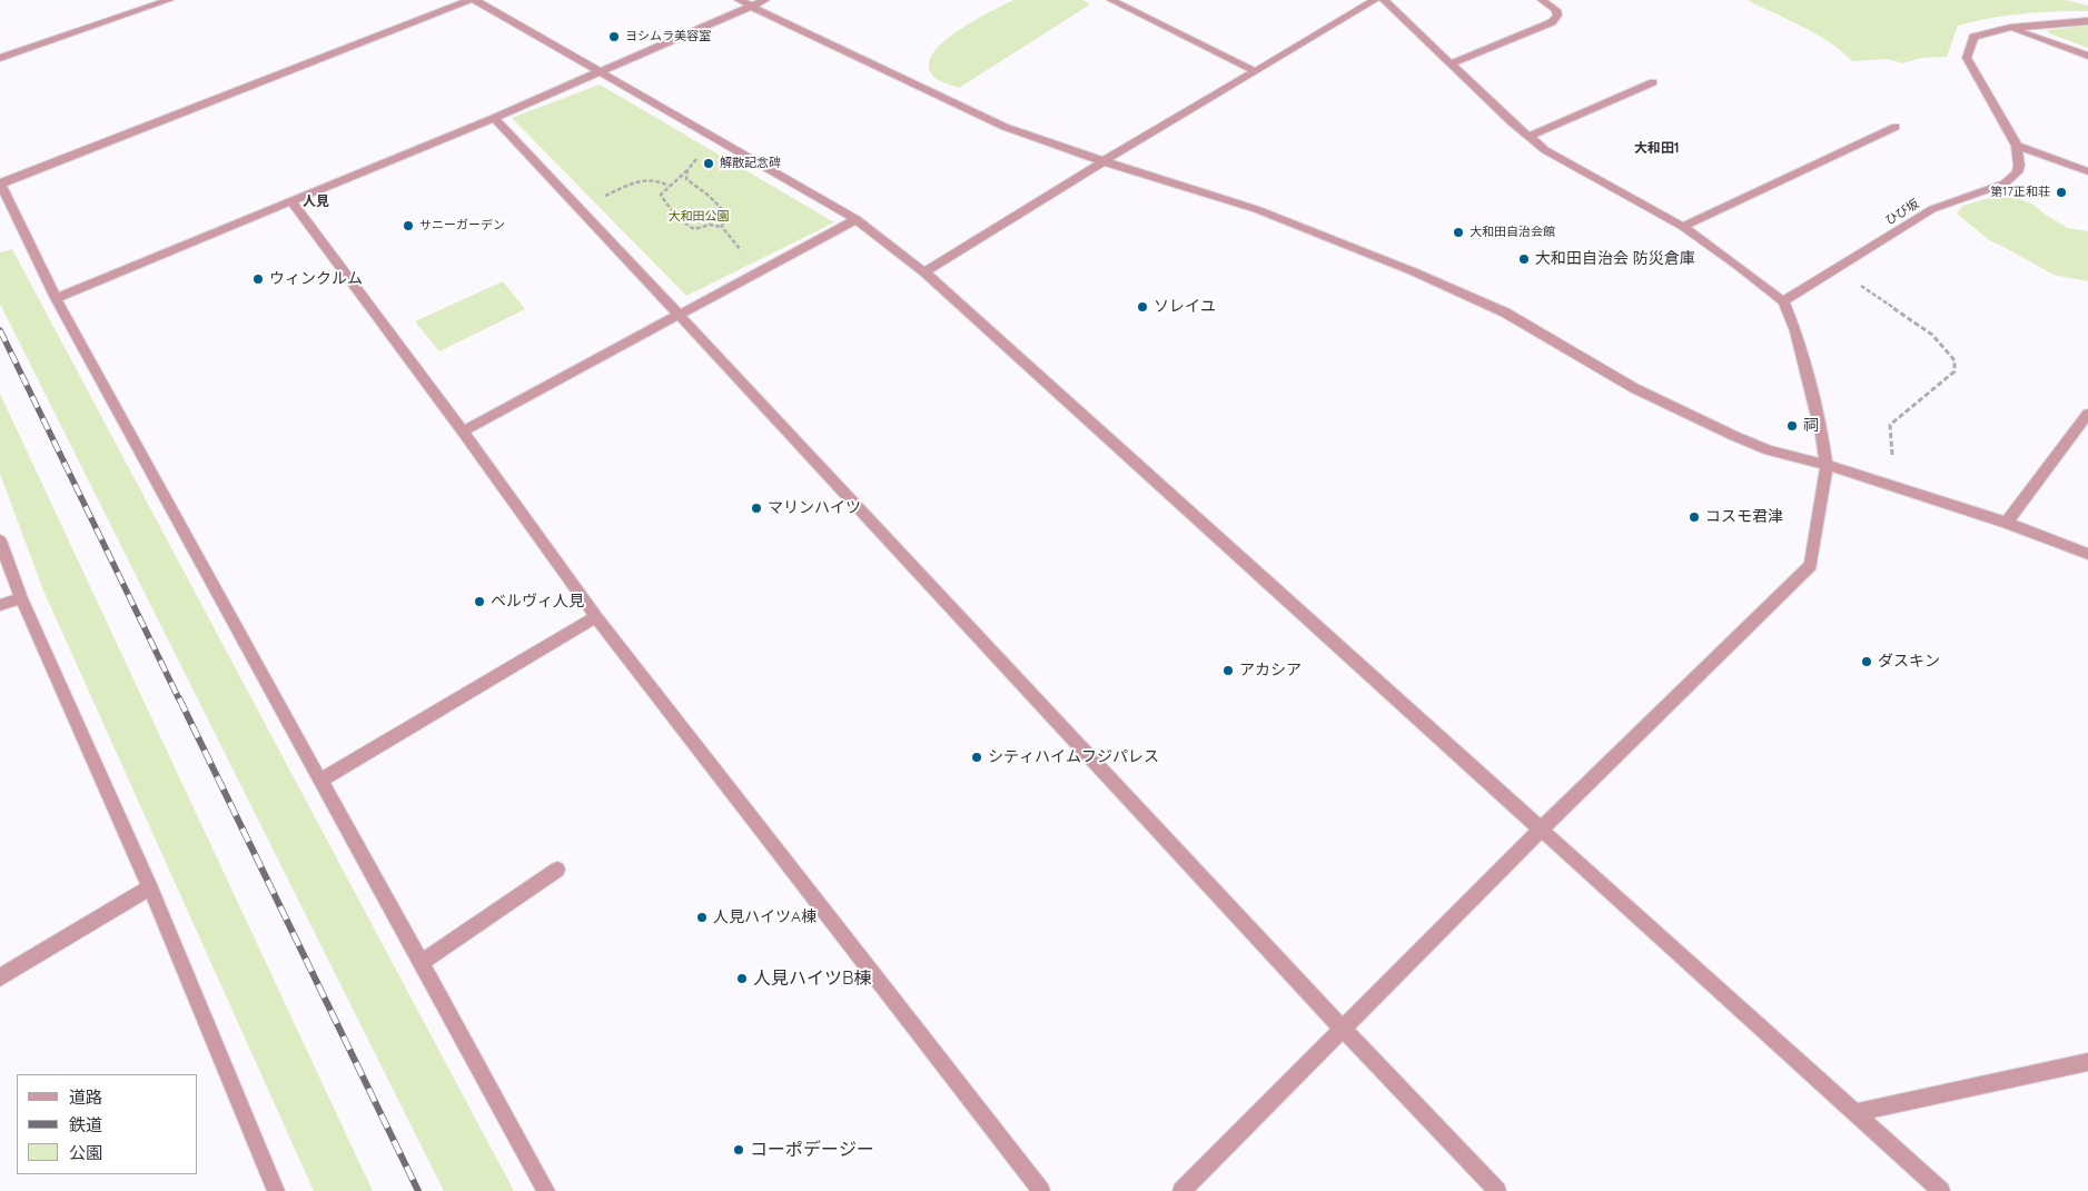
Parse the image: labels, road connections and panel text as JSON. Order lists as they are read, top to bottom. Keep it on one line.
{"streets":{"street":["ひび坂"]},"districts":["大和田1","人見"],"parks":["大和田公園"],"places":["ヨシムラ美容室","解散記念碑","第17正和荘","サニーガーデン","大和田自治会館","大和田自治会 防災倉庫","ウィンクルム","ソレイユ","祠","マリンハイツ","コスモ君津","ベルヴィ人見","ダスキン","アカシア","シティハイムフジパレス","人見ハイツA棟","人見ハイツB棟","コーポデージー"],"legend":["道路","鉄道","公園"]}
